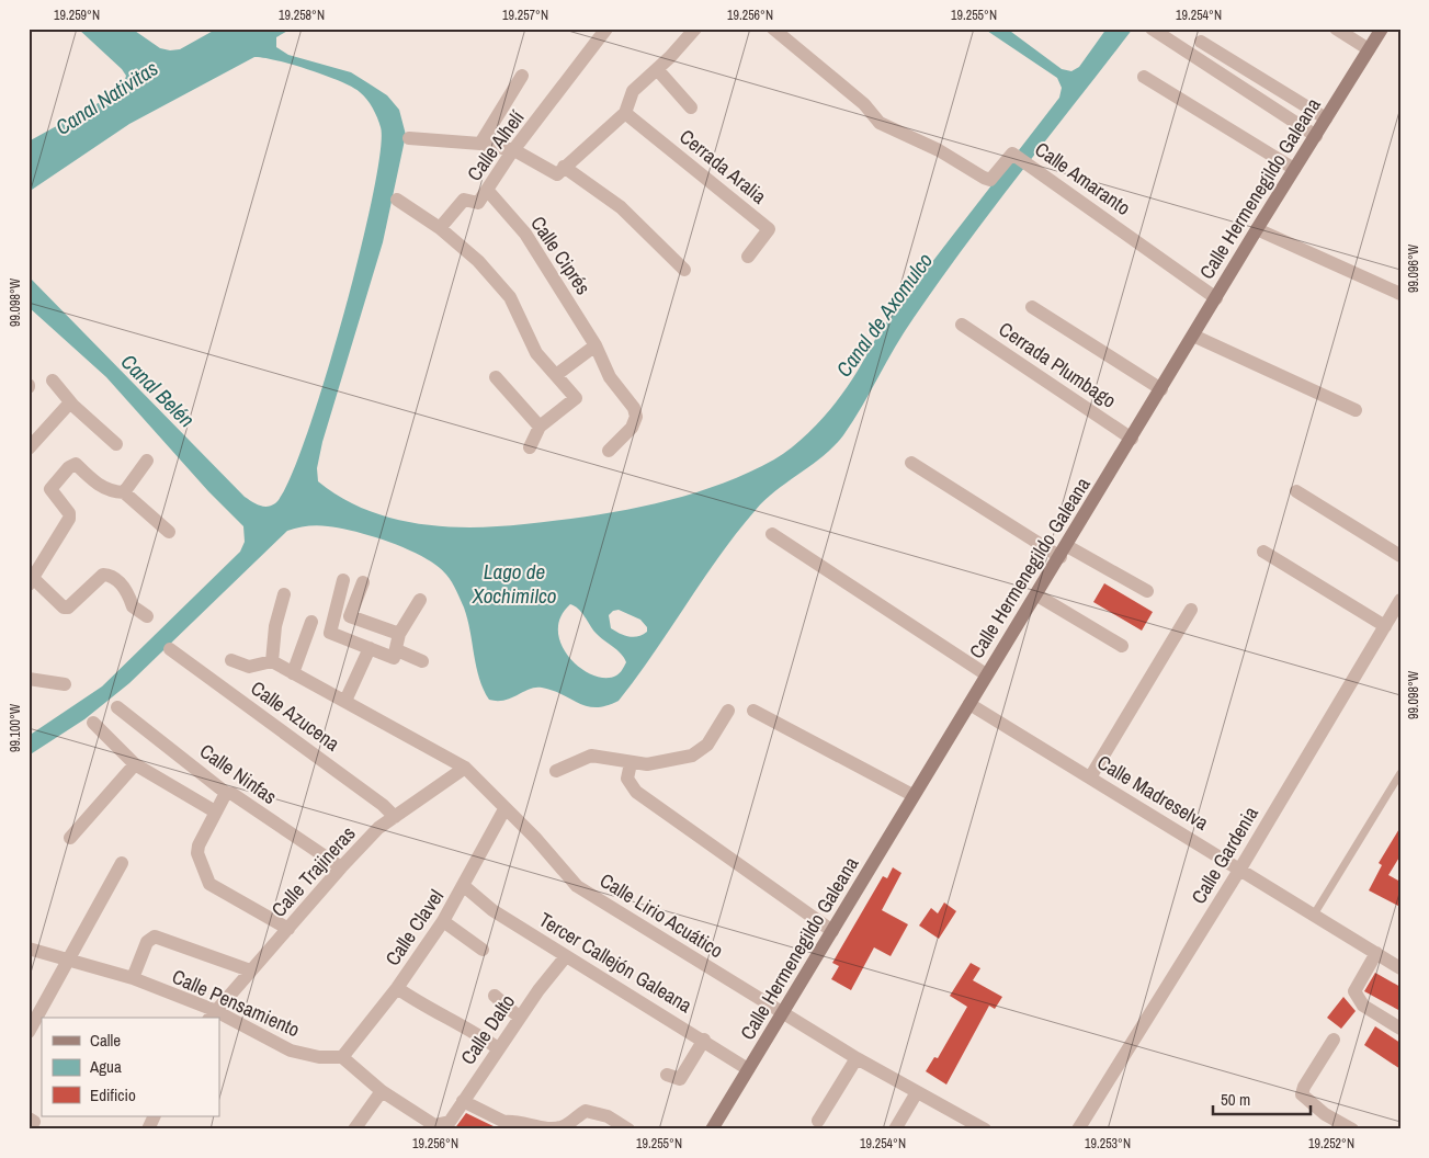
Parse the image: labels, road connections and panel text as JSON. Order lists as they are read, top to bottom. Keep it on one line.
{"streets":{"street":["Calle Alhelí","Cerrada Aralia","Calle Amaranto","Calle Hermenegildo Galeana","Calle Ciprés","Cerrada Plumbago","Calle Azucena","Calle Ninfas","Calle Madreselva","Calle Gardenia","Calle Trajineras","Calle Lirio Acuático","Calle Clavel","Tercer Callejón Galeana","Calle Pensamiento","Calle Dalto"]},"crossings":[["Calle Alhelí","Calle Ciprés"],["Calle Amaranto","Calle Hermenegildo Galeana"],["Calle Hermenegildo Galeana","Cerrada Plumbago"],["Calle Hermenegildo Galeana","Calle Madreselva"],["Calle Hermenegildo Galeana","Calle Lirio Acuático"],["Calle Hermenegildo Galeana","Tercer Callejón Galeana"],["Calle Azucena","Calle Trajineras"],["Calle Ninfas","Calle Trajineras"],["Calle Madreselva","Calle Gardenia"],["Calle Trajineras","Calle Lirio Acuático"],["Calle Trajineras","Calle Pensamiento"],["Calle Lirio Acuático","Calle Clavel"],["Calle Clavel","Tercer Callejón Galeana"],["Calle Clavel","Calle Pensamiento"],["Tercer Callejón Galeana","Calle Dalto"]],"water":["Canal Nativitas","Canal de Axomulco","Canal Belén","Lago de Xochimilco"],"legend":["Calle","Agua","Edificio"],"scale_bar":"50 m","coordinates":["19.259°N","19.258°N","19.257°N","19.256°N","19.255°N","19.254°N","99.096°W","99.098°W","99.100°W","19.253°N","19.252°N"]}
